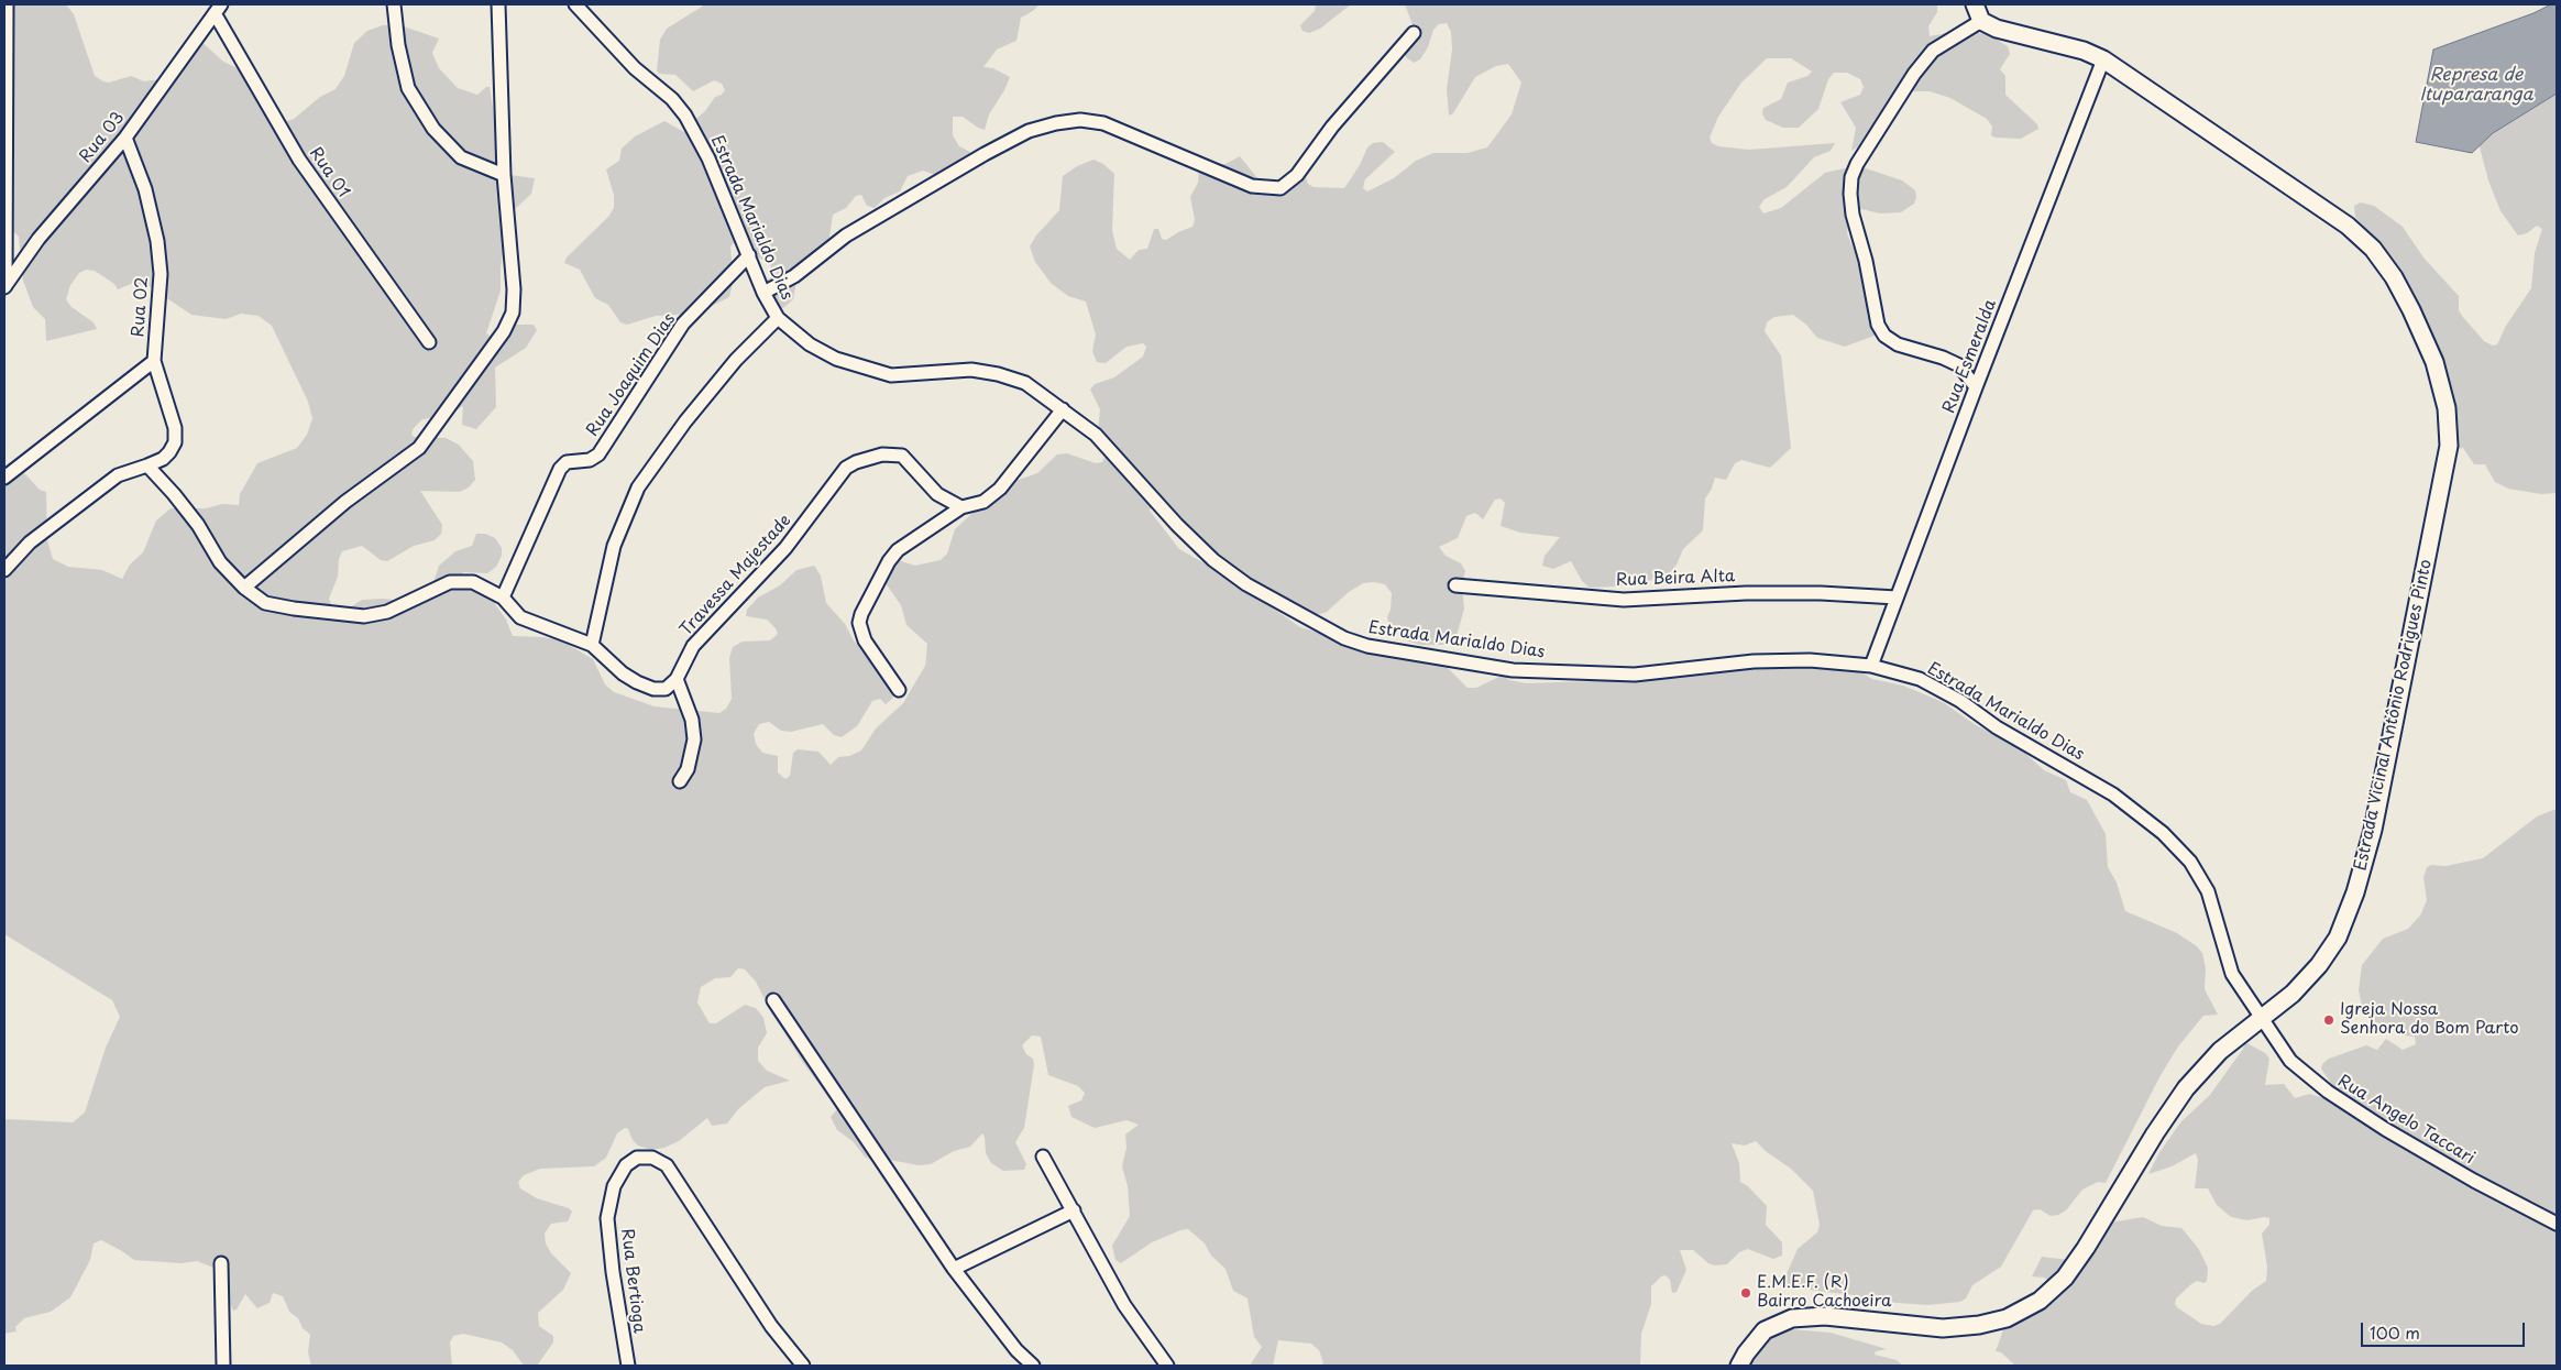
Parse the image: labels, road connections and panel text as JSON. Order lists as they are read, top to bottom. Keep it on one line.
{"streets":{"street":["Rua 03","Rua 01","Estrada Marialdo Dias","Rua 02","Rua Esmeralda","Rua Joaquim Dias","Travessa Majestade","Rua Beira Alta","Estrada Vicinal Antônio Rodrigues Pinto","Rua Angelo Taccari","Rua Bertioga"]},"crossings":[["Rua 03","Rua 01"],["Rua 03","Rua 02"],["Estrada Marialdo Dias","Rua Esmeralda"],["Estrada Marialdo Dias","Rua Joaquim Dias"],["Estrada Marialdo Dias","Estrada Vicinal Antônio Rodrigues Pinto"],["Estrada Marialdo Dias","Rua Angelo Taccari"],["Rua Esmeralda","Rua Beira Alta"],["Rua Esmeralda","Estrada Vicinal Antônio Rodrigues Pinto"],["Estrada Vicinal Antônio Rodrigues Pinto","Rua Angelo Taccari"]],"water":["Represa de Itupararanga"],"places":["Igreja Nossa Senhora do Bom Parto","E.M.E.F. (R) Bairro Cachoeira"],"scale_bar":"100 m"}
